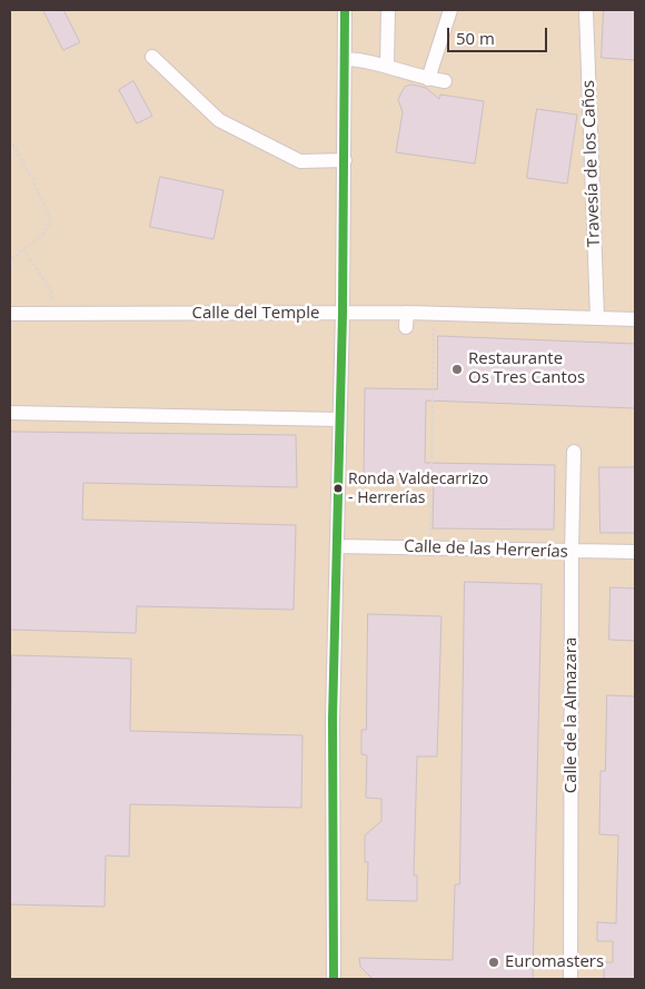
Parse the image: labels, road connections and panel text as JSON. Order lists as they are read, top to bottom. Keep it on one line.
{"streets":{"street":["Travesía de los Caños","Calle del Temple","Calle de las Herrerías","Calle de la Almazara"]},"crossings":[["Travesía de los Caños","Calle del Temple"],["Calle de las Herrerías","Calle de la Almazara"]],"places":["Restaurante Os Tres Cantos","Ronda Valdecarrizo - Herrerías","Euromasters"],"scale_bar":"50 m"}
